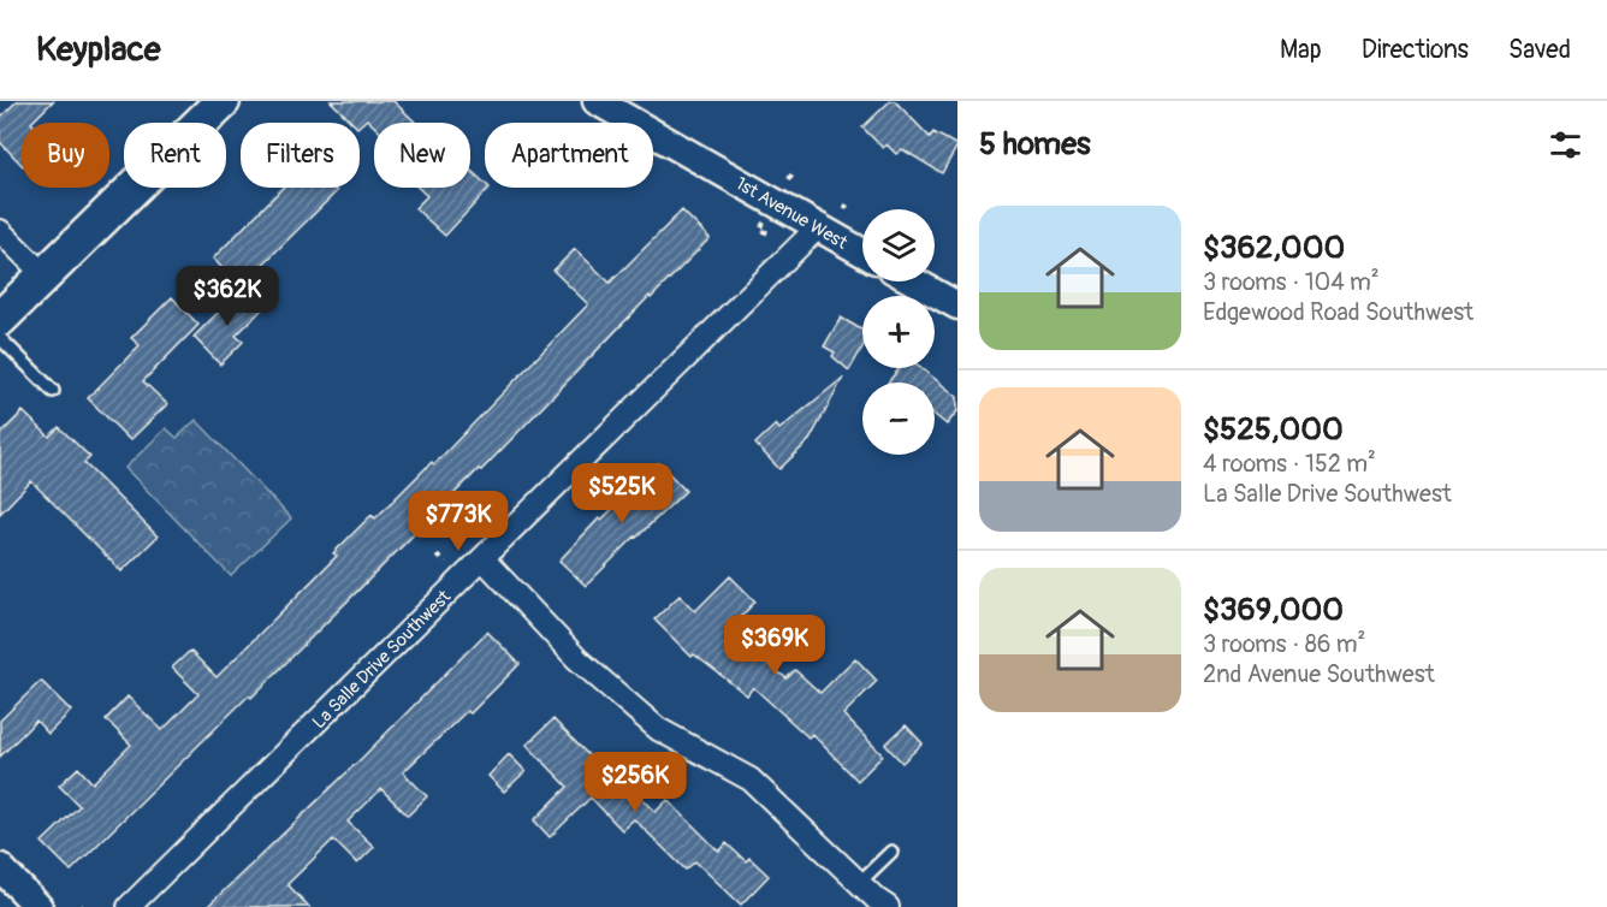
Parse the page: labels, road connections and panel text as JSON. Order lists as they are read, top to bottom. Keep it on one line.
{"streets":{"street":["1st Avenue West","La Salle Drive Southwest"]},"crossings":[["1st Avenue West","La Salle Drive Southwest"]],"page":{"header":"Keyplace","nav":["Map","Directions","Saved"],"heading":"5 homes","chip":["Buy","Rent","Filters","New","Apartment"],"list":[{"name":"$362,000","note":"3 rooms · 104 m² · Edgewood Road Southwest"},{"name":"$525,000","note":"4 rooms · 152 m² · La Salle Drive Southwest"},{"name":"$369,000","note":"3 rooms · 86 m² · 2nd Avenue Southwest"}],"map_buttons":["+","−"],"price":["$362K","$525K","$773K","$369K","$256K"]}}
